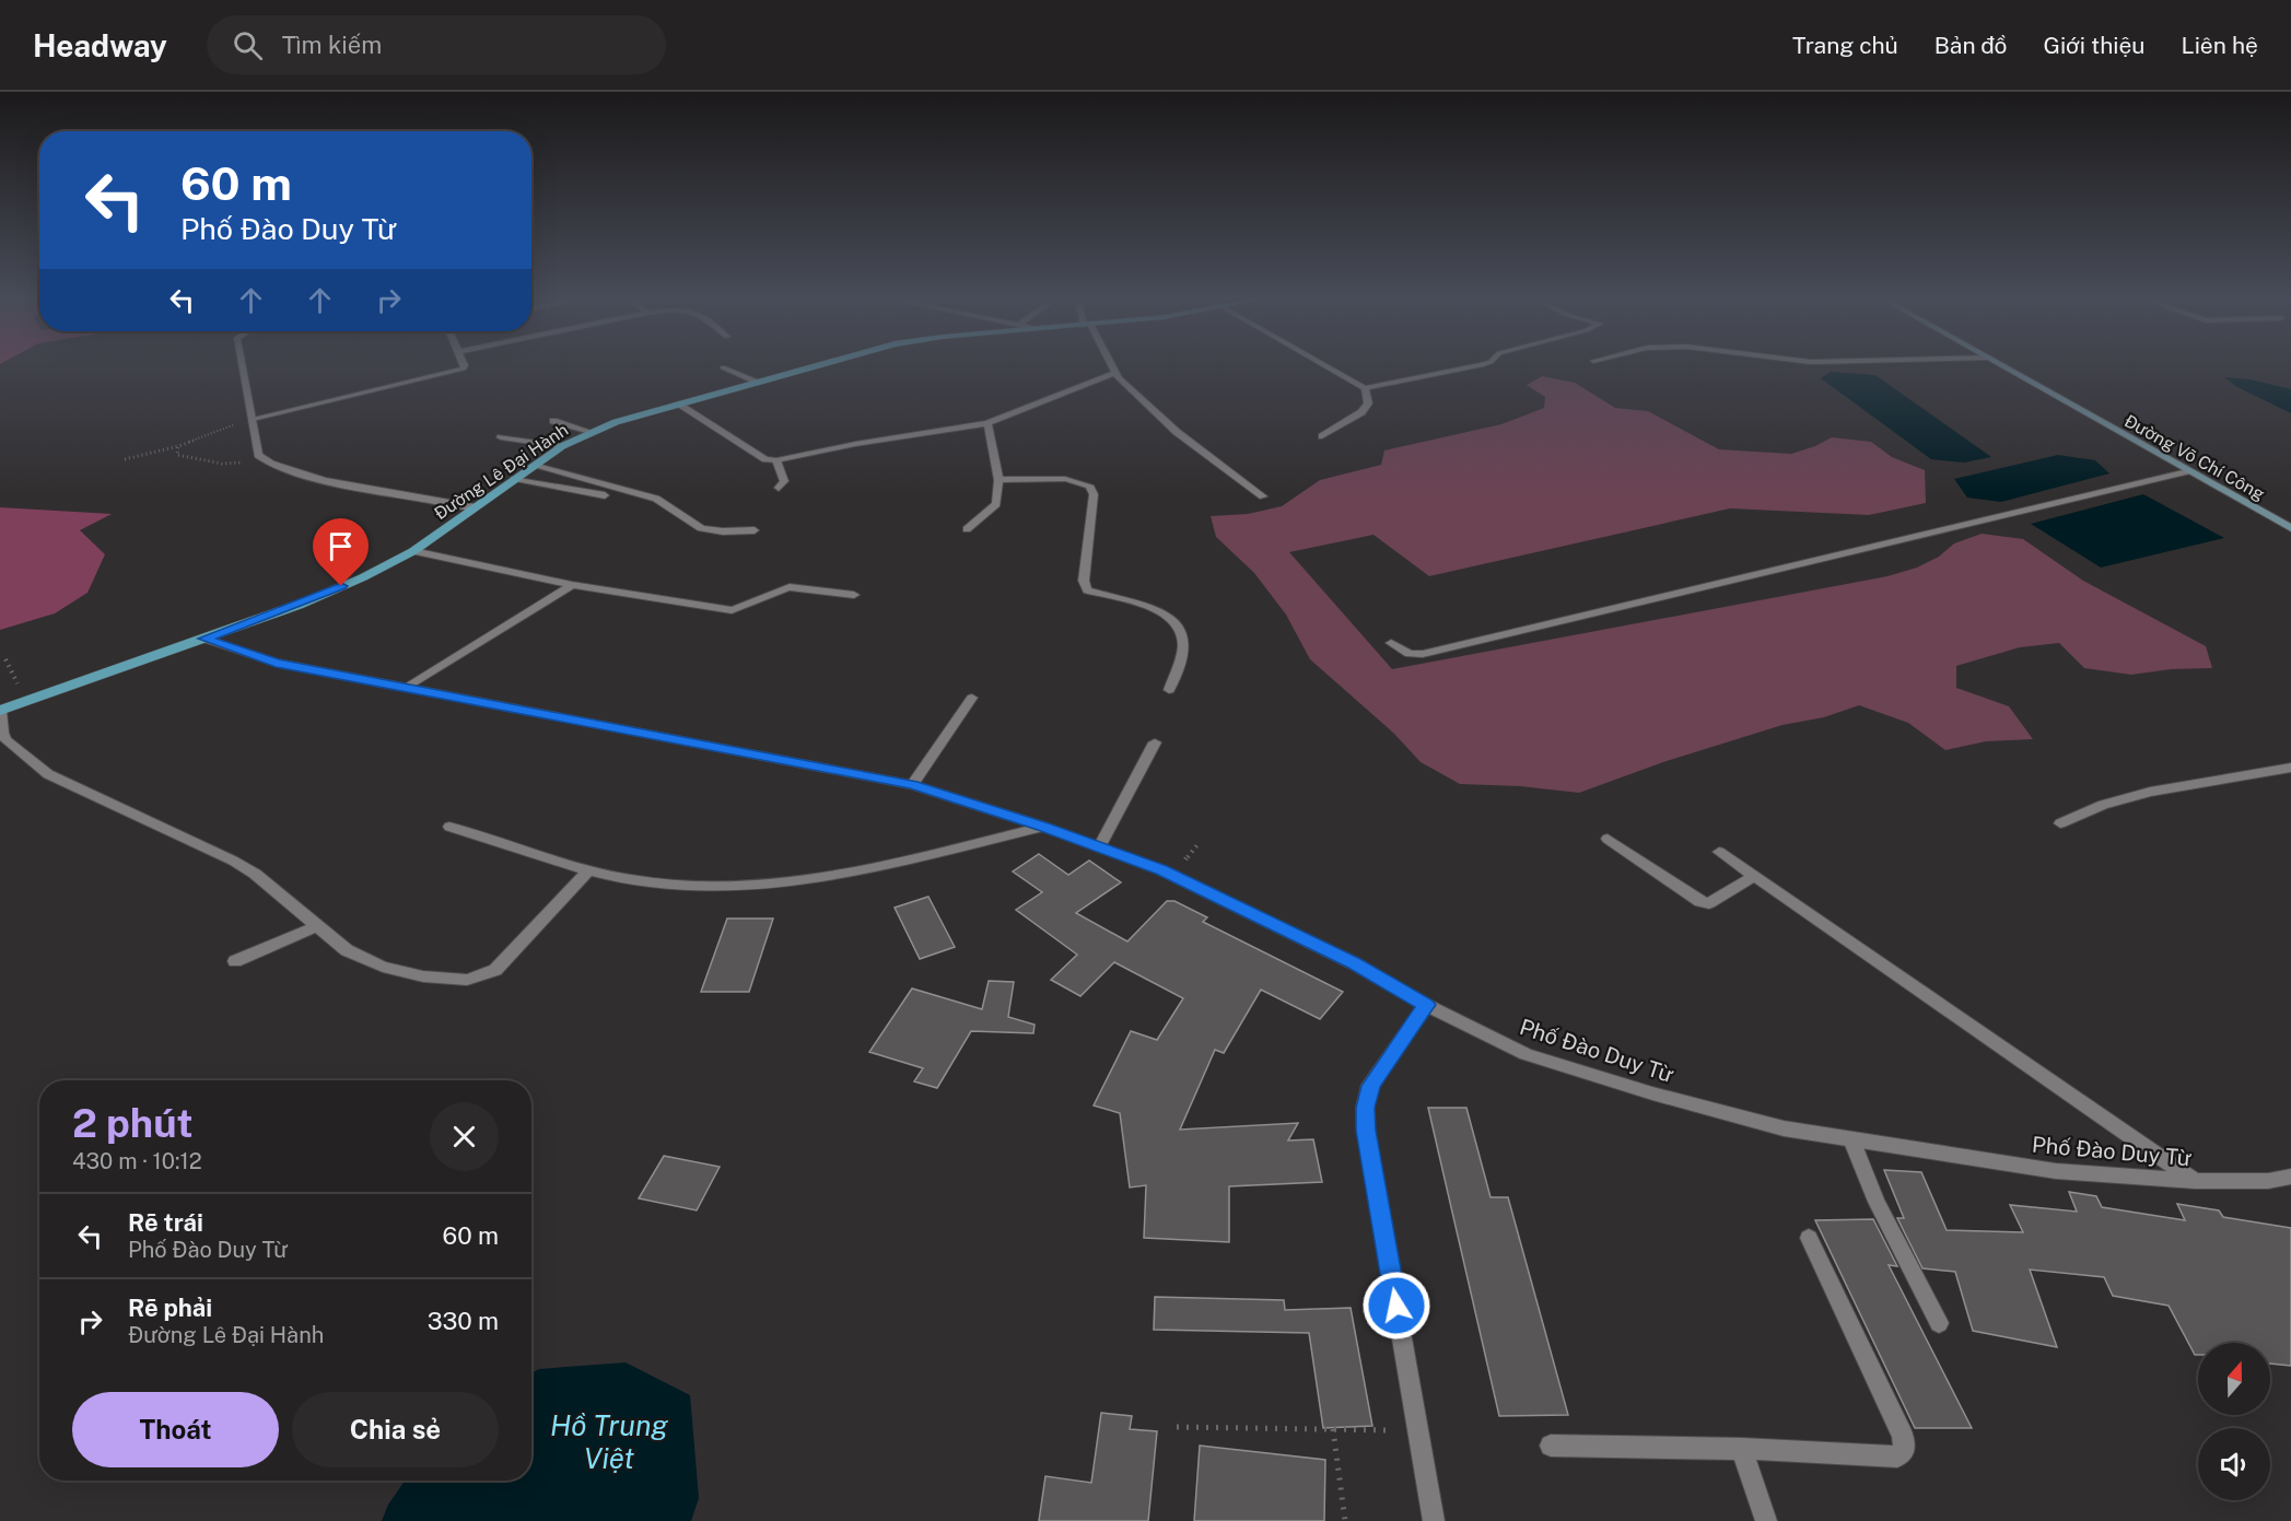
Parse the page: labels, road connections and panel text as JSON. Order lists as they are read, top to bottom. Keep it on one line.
{"streets":{"main road":["Đường Võ Chí Công","Đường Lê Đại Hành"],"street":["Phố Đào Duy Từ"]},"crossings":[["Đường Lê Đại Hành","Phố Đào Duy Từ"]],"water":["Hồ Trung Việt"],"north":"top","page":{"header":"Headway","search":"Tìm kiếm","nav":["Trang chủ","Bản đồ","Giới thiệu","Liên hệ"],"turn":["60 m","Phố Đào Duy Từ"],"heading":["2 phút","430 m · 10:12"],"list":[{"name":"Rẽ trái","note":"Phố Đào Duy Từ","value":"60 m"},{"name":"Rẽ phải","note":"Đường Lê Đại Hành","value":"330 m"}],"buttons":["Thoát","Chia sẻ"]}}
